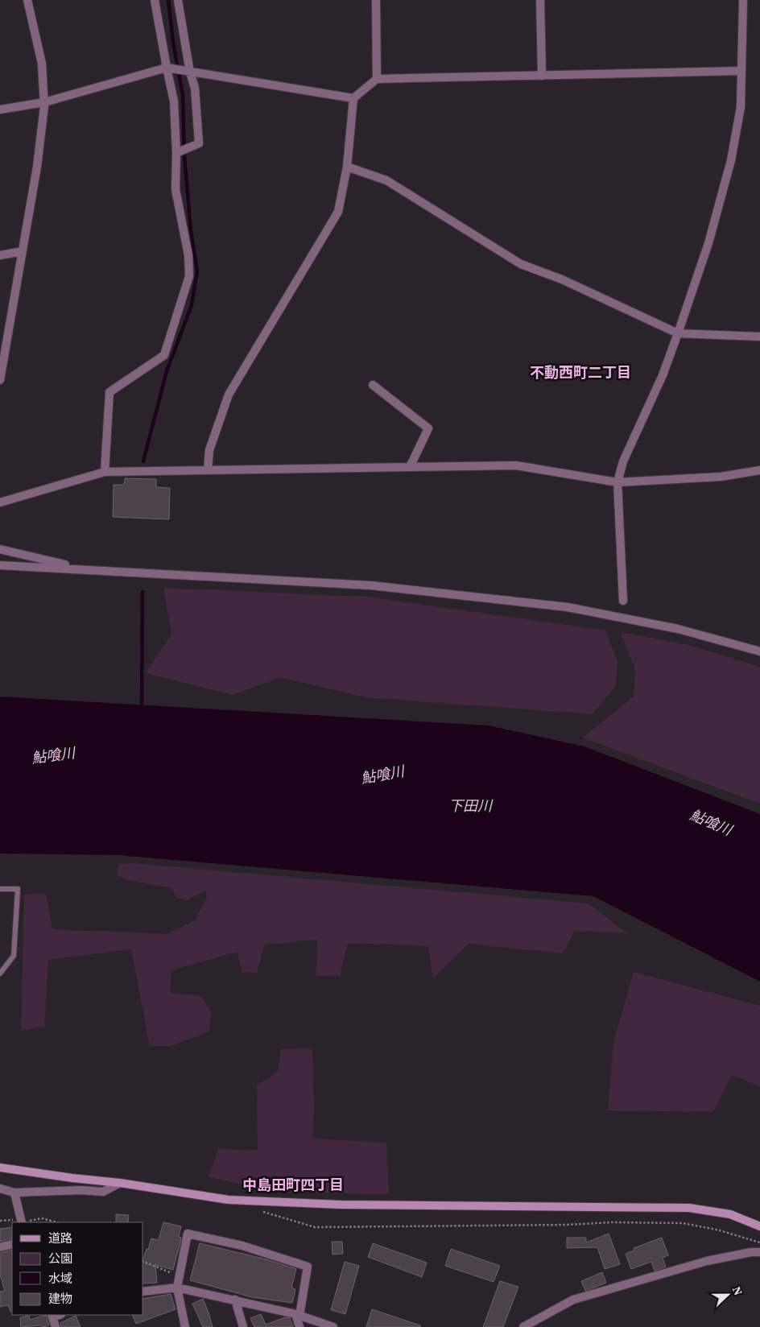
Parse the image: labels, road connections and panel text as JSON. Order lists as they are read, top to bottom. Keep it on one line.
{"districts":["不動西町二丁目","中島田町四丁目"],"water":["鮎喰川","下田川"],"legend":["道路","公園","水域","建物"],"north":"right"}
